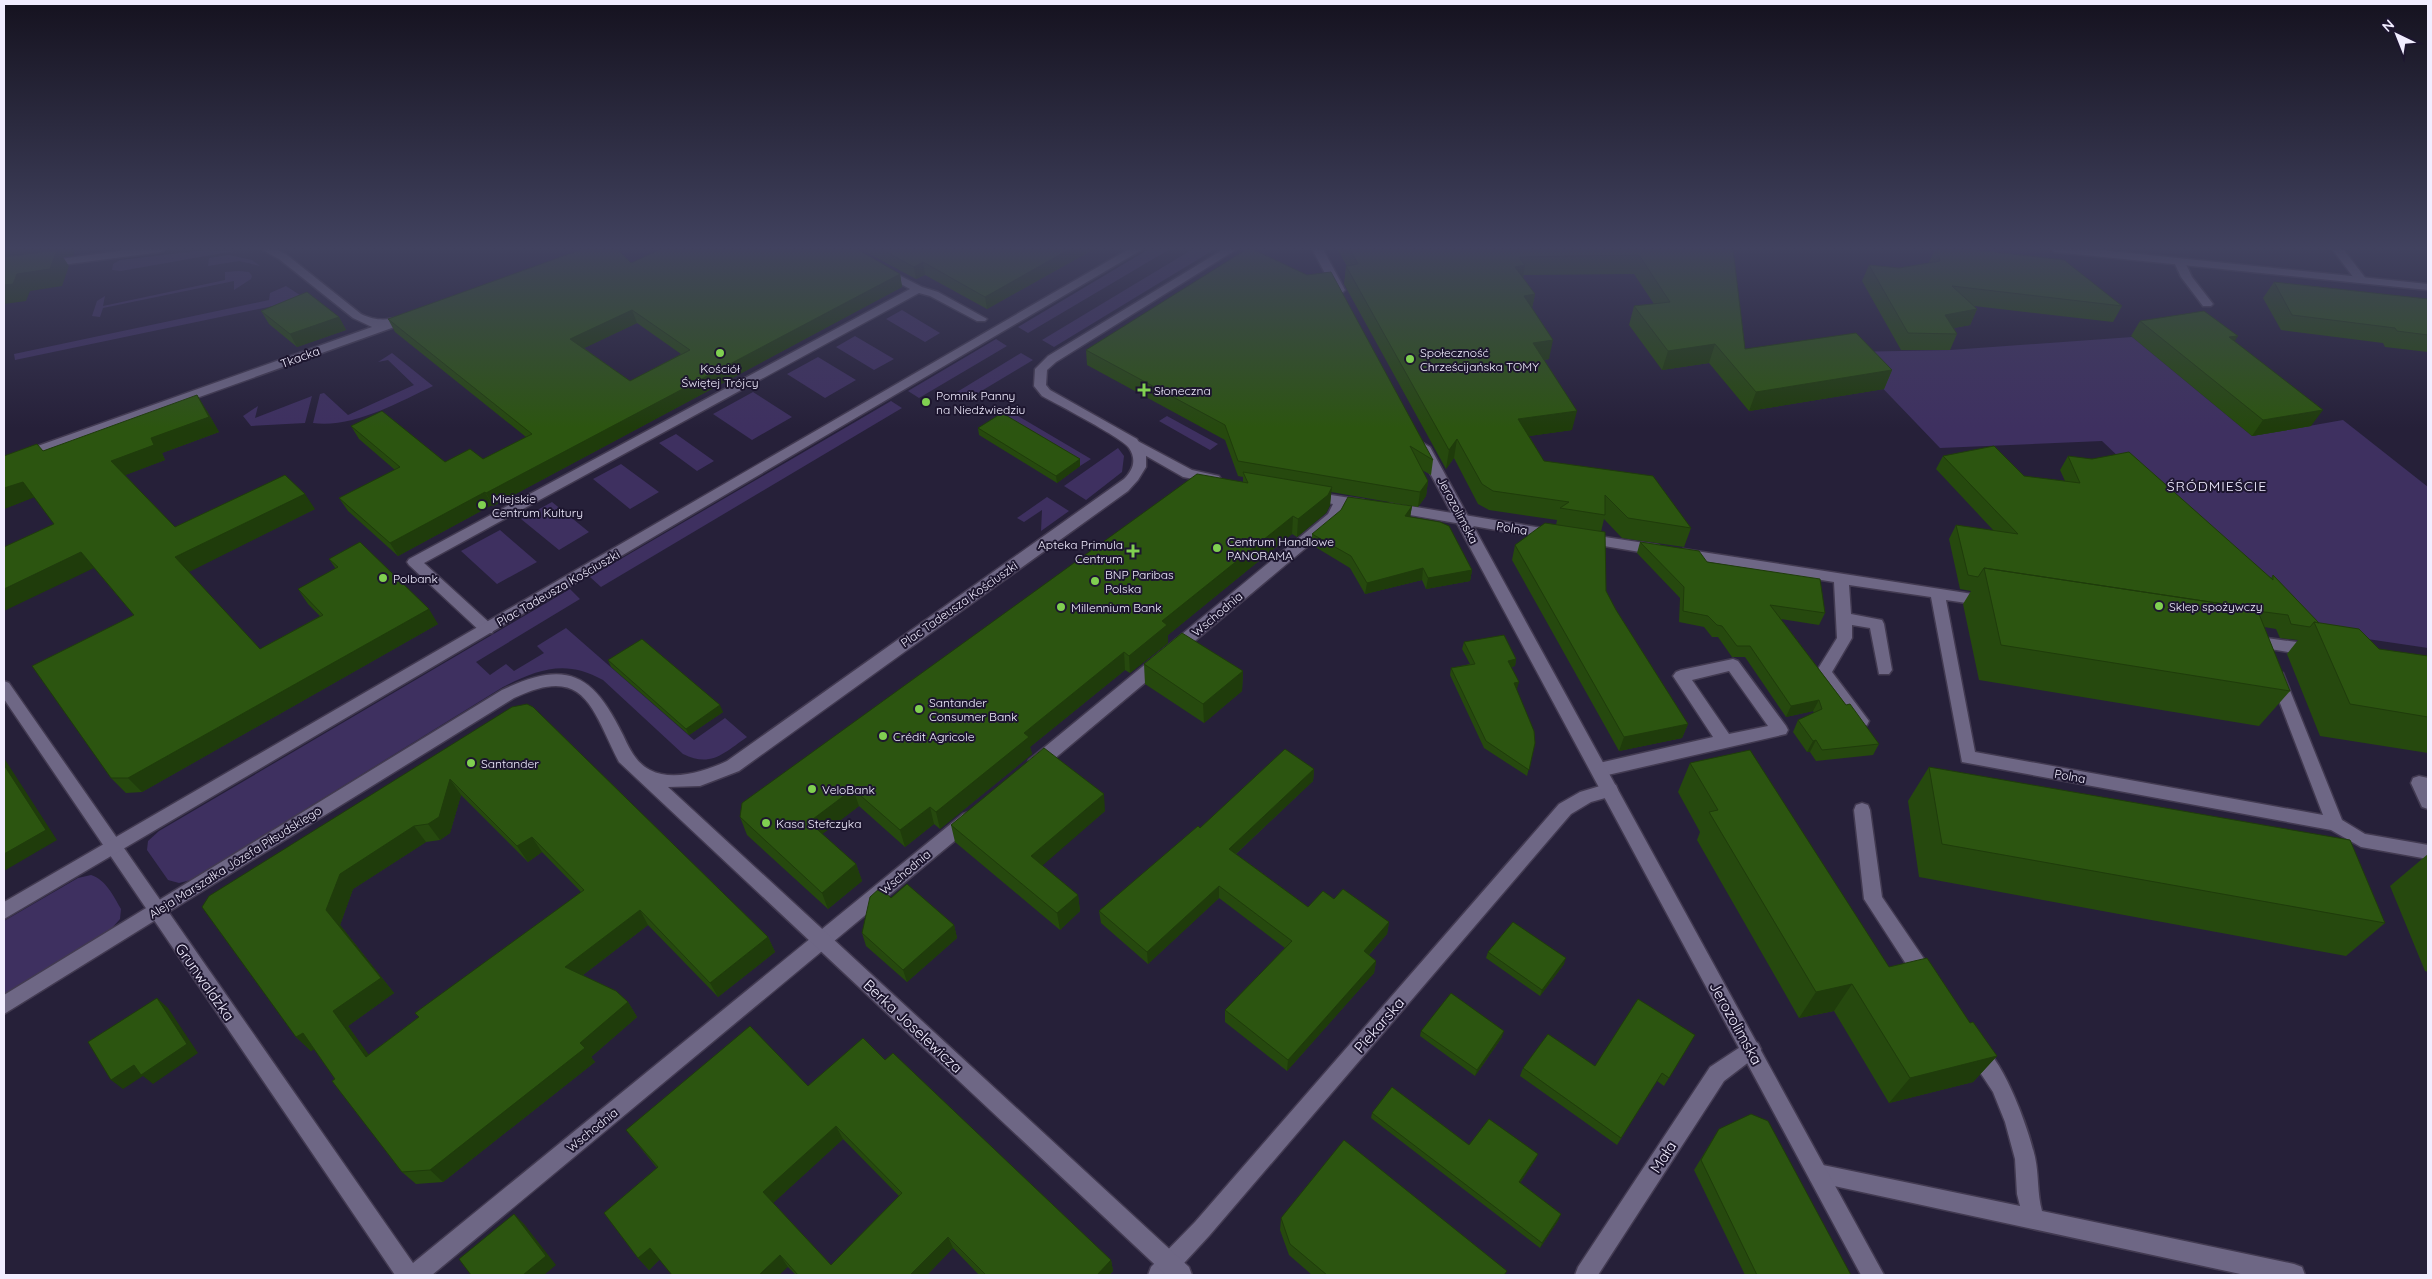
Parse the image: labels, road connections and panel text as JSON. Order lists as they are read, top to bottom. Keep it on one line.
{"streets":{"street":["Tkacka","Jerozolimska","Polna","Plac Tadeusza Kościuszki","Wschodnia","Aleja Marszałka Józefa Piłsudskiego","Grunwaldzka","Piekarska","Berka Joselewicza","Mała"]},"crossings":[["Jerozolimska","Polna"],["Jerozolimska","Piekarska"],["Jerozolimska","Mała"],["Polna","Wschodnia"],["Plac Tadeusza Kościuszki","Aleja Marszałka Józefa Piłsudskiego"],["Plac Tadeusza Kościuszki","Grunwaldzka"],["Plac Tadeusza Kościuszki","Berka Joselewicza"],["Wschodnia","Berka Joselewicza"],["Aleja Marszałka Józefa Piłsudskiego","Grunwaldzka"],["Piekarska","Berka Joselewicza"]],"districts":["ŚRÓDMIEŚCIE"],"places":{"other":["Kościół Świętej Trójcy","Społeczność Chrześcijańska TOMY","Pomnik Panny na Niedźwiedziu","Miejskie Centrum Kultury","Centrum Handlowe PANORAMA","Polbank","BNP Paribas Polska","Sklep spożywczy","Millennium Bank","Santander Consumer Bank","Crédit Agricole","Santander","VeloBank","Kasa Stefczyka"],"health":["Słoneczna","Apteka Primula Centrum"]},"north":"top left"}
